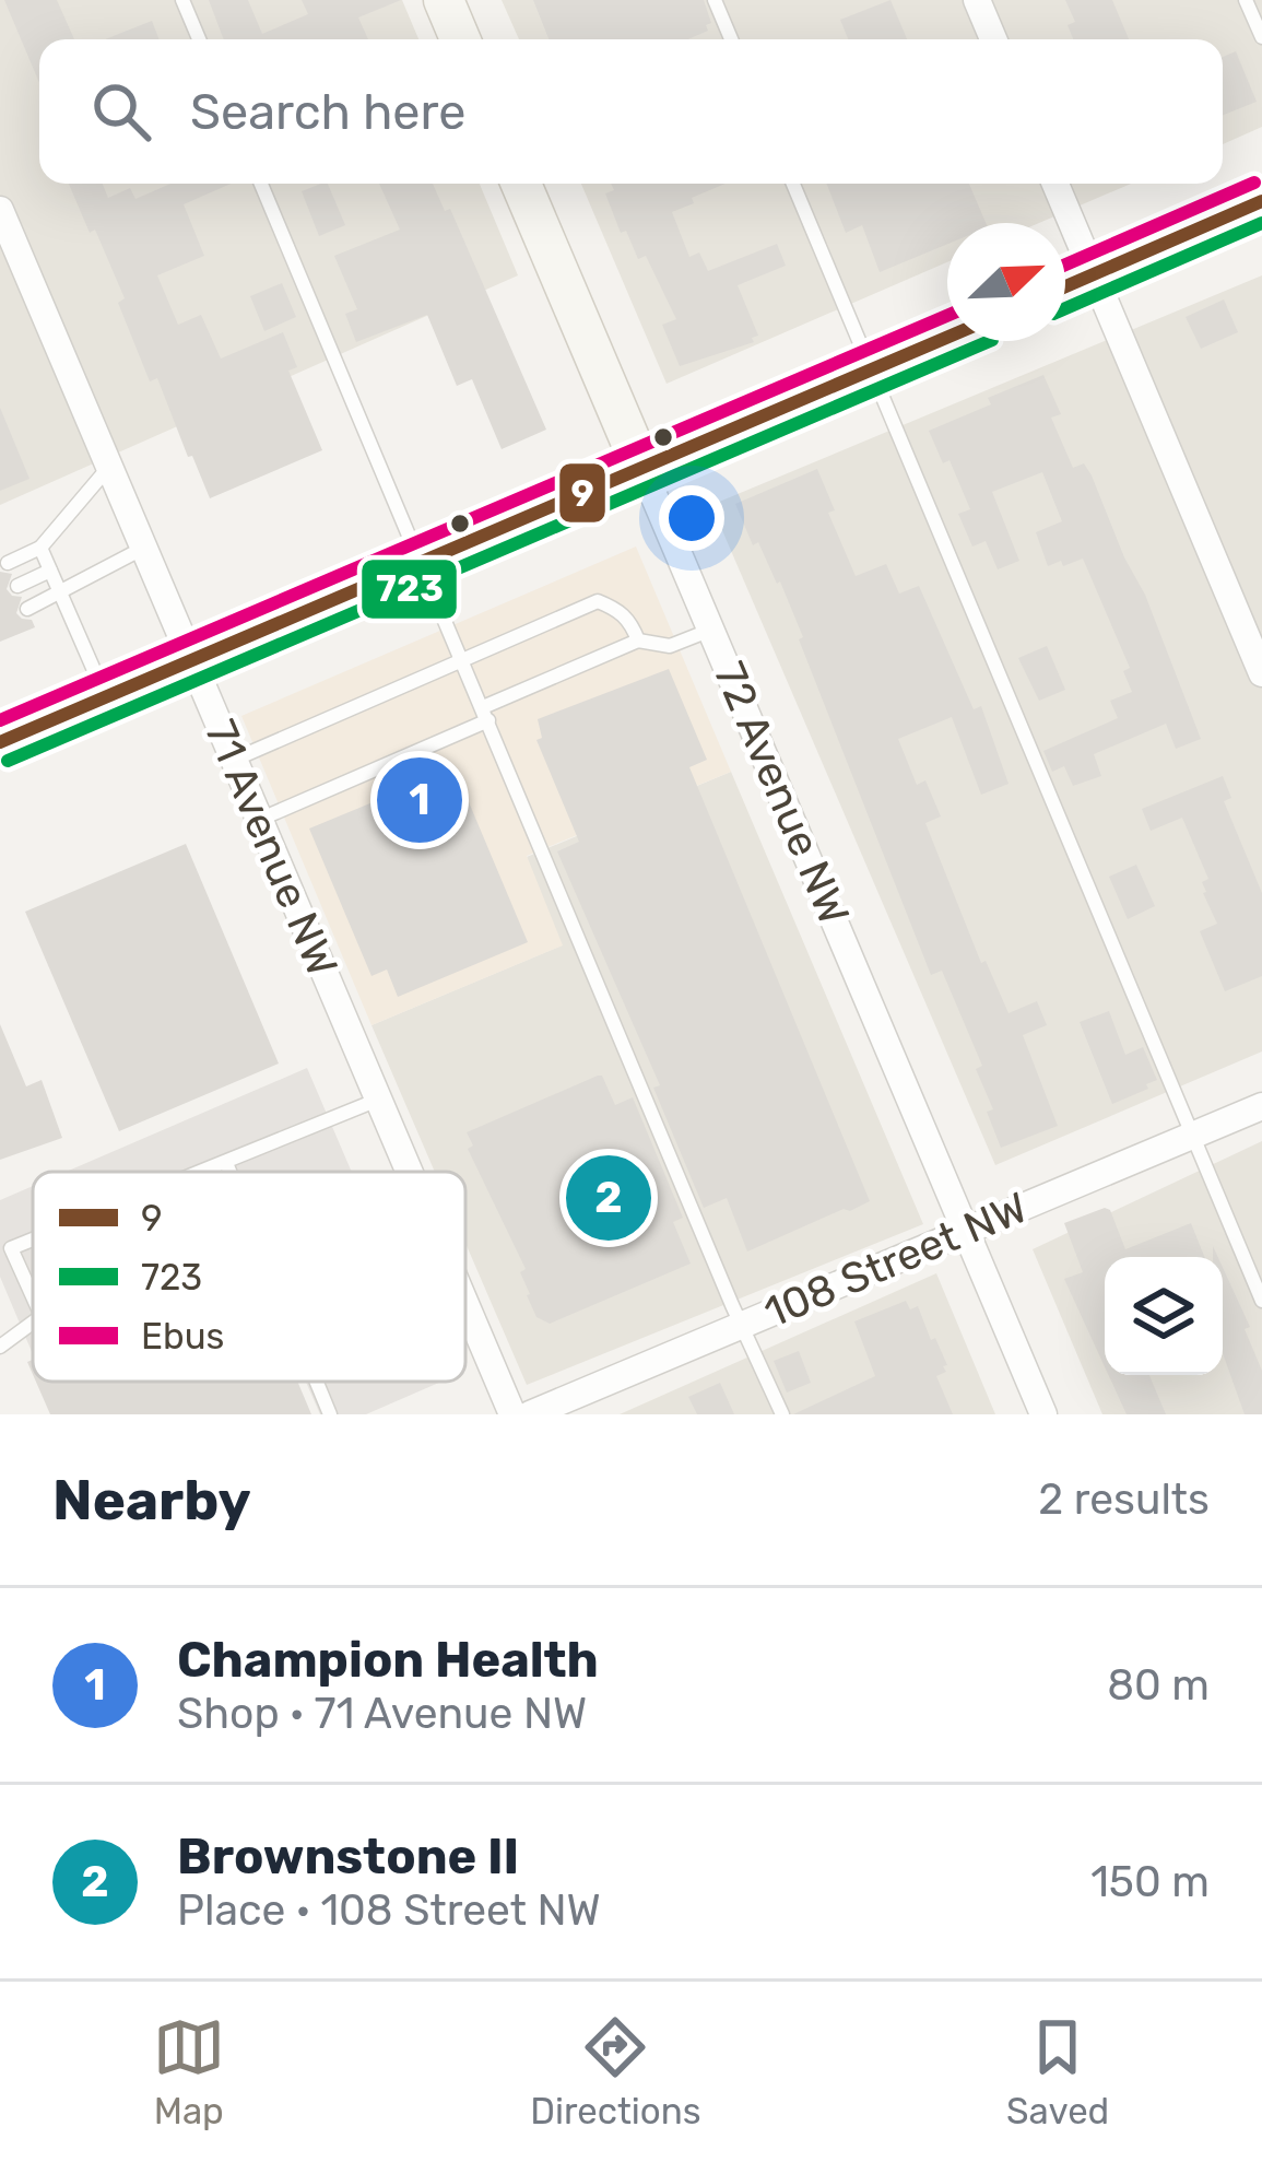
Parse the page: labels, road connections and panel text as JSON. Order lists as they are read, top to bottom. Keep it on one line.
{"streets":{"main road":["72 Avenue NW"],"street":["71 Avenue NW","108 Street NW"]},"crossings":[["72 Avenue NW","108 Street NW"]],"lines":["transit line Ebus","transit line 9","transit line 723"],"legend":["9","723","Ebus"],"north":"top right","page":{"search":"Search here","pins":["1","2"],"heading":["Nearby","2 results"],"list":[{"mark":"1","name":"Champion Health","note":"Shop · 71 Avenue NW","value":"80 m"},{"mark":"2","name":"Brownstone II","note":"Place · 108 Street NW","value":"150 m"}],"nav":["Map","Directions","Saved"]}}
